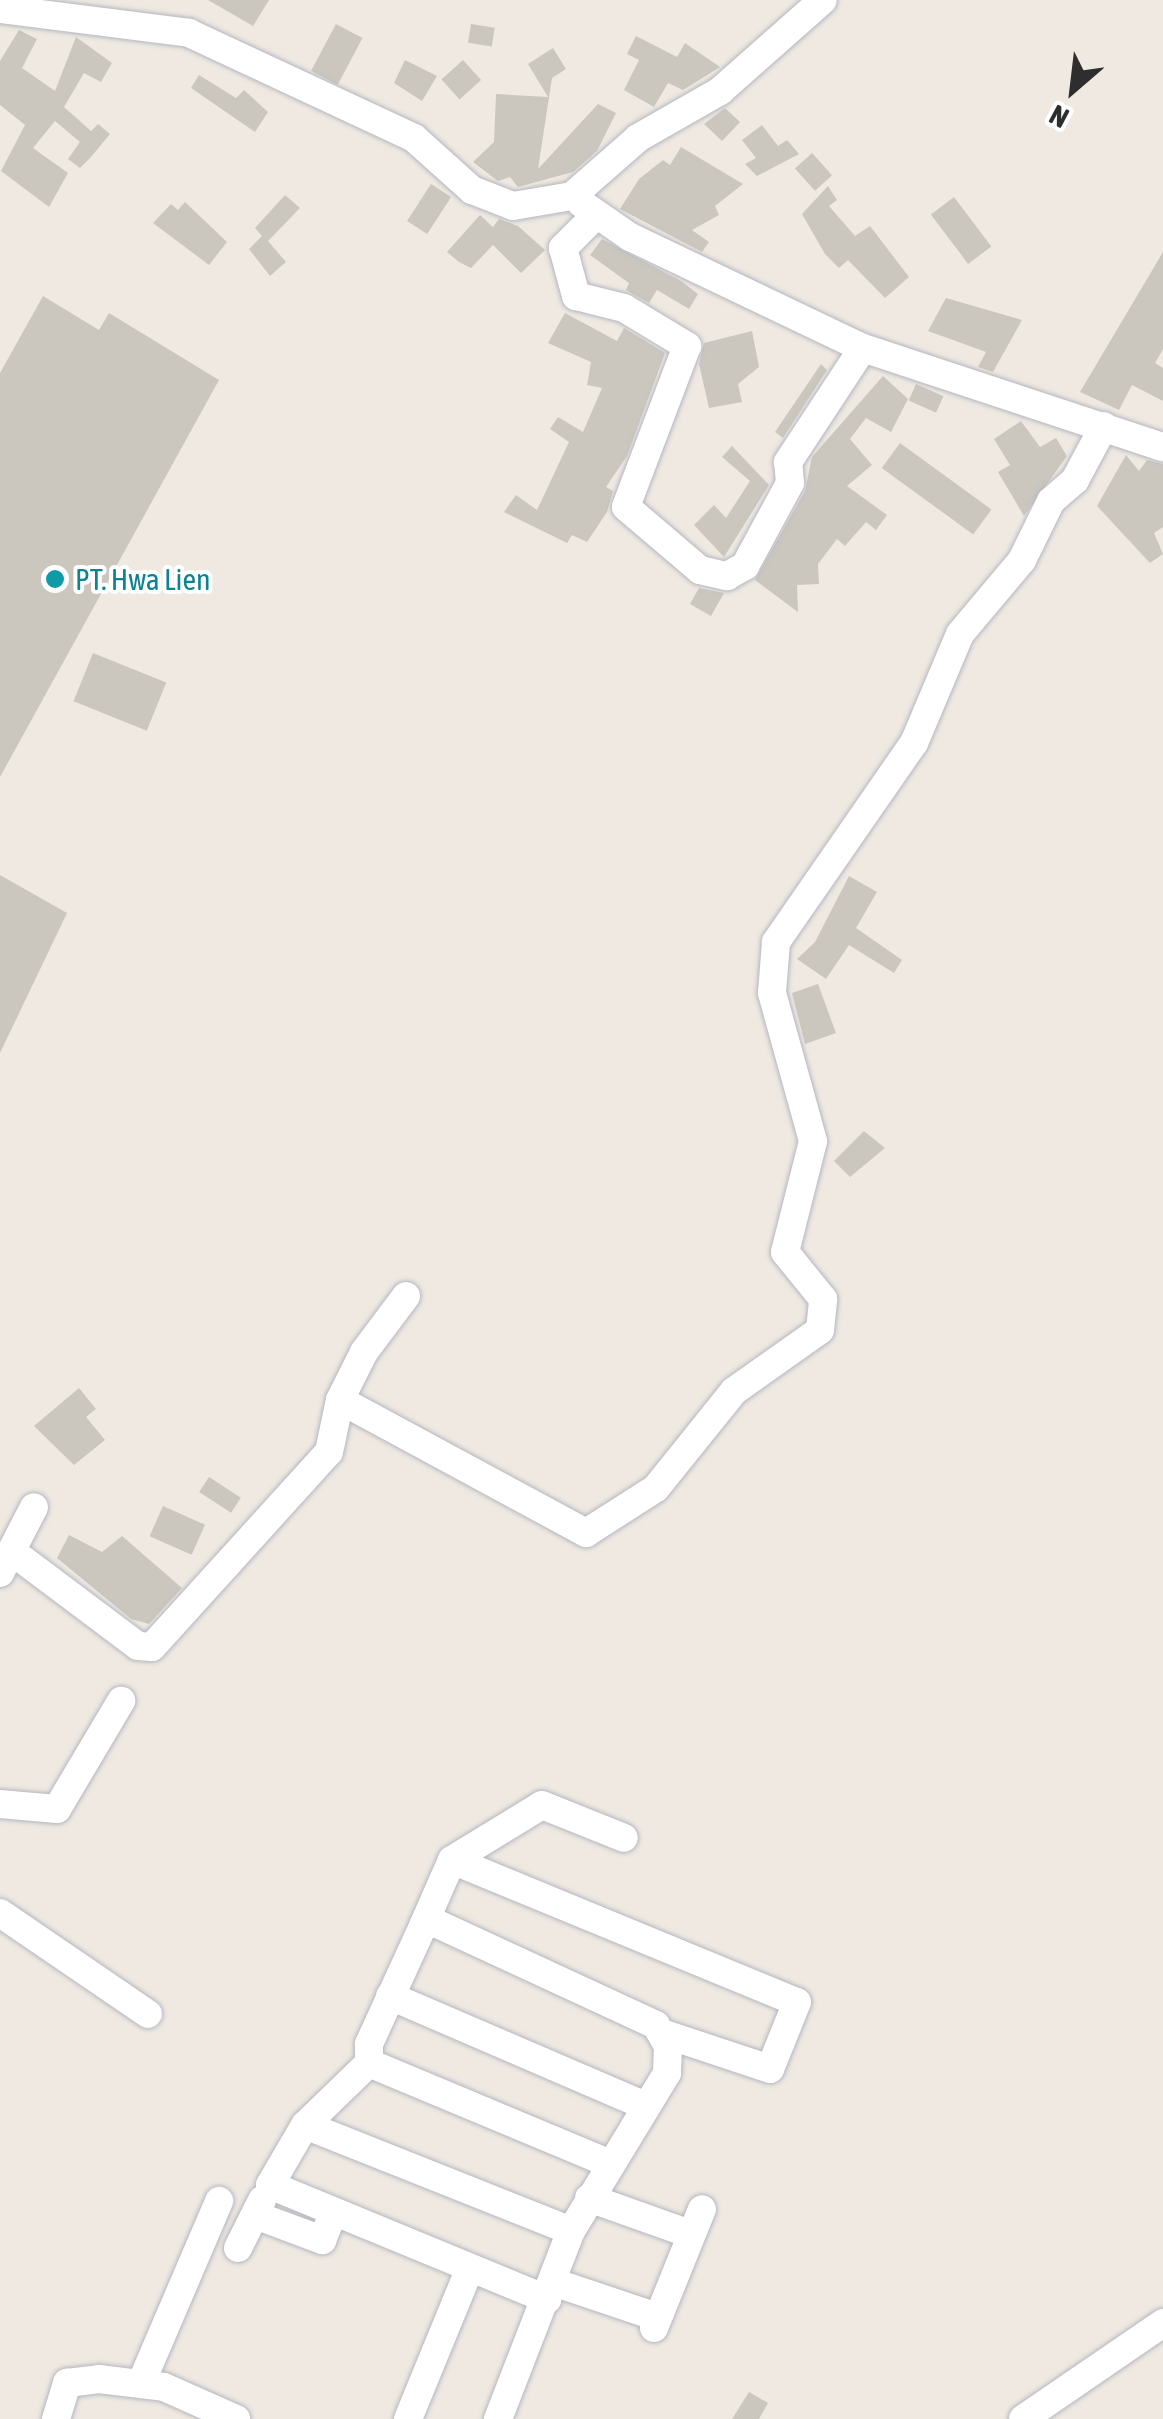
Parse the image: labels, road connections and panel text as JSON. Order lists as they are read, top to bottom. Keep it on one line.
{"places":["PT. Hwa Lien"],"north":"bottom left"}
